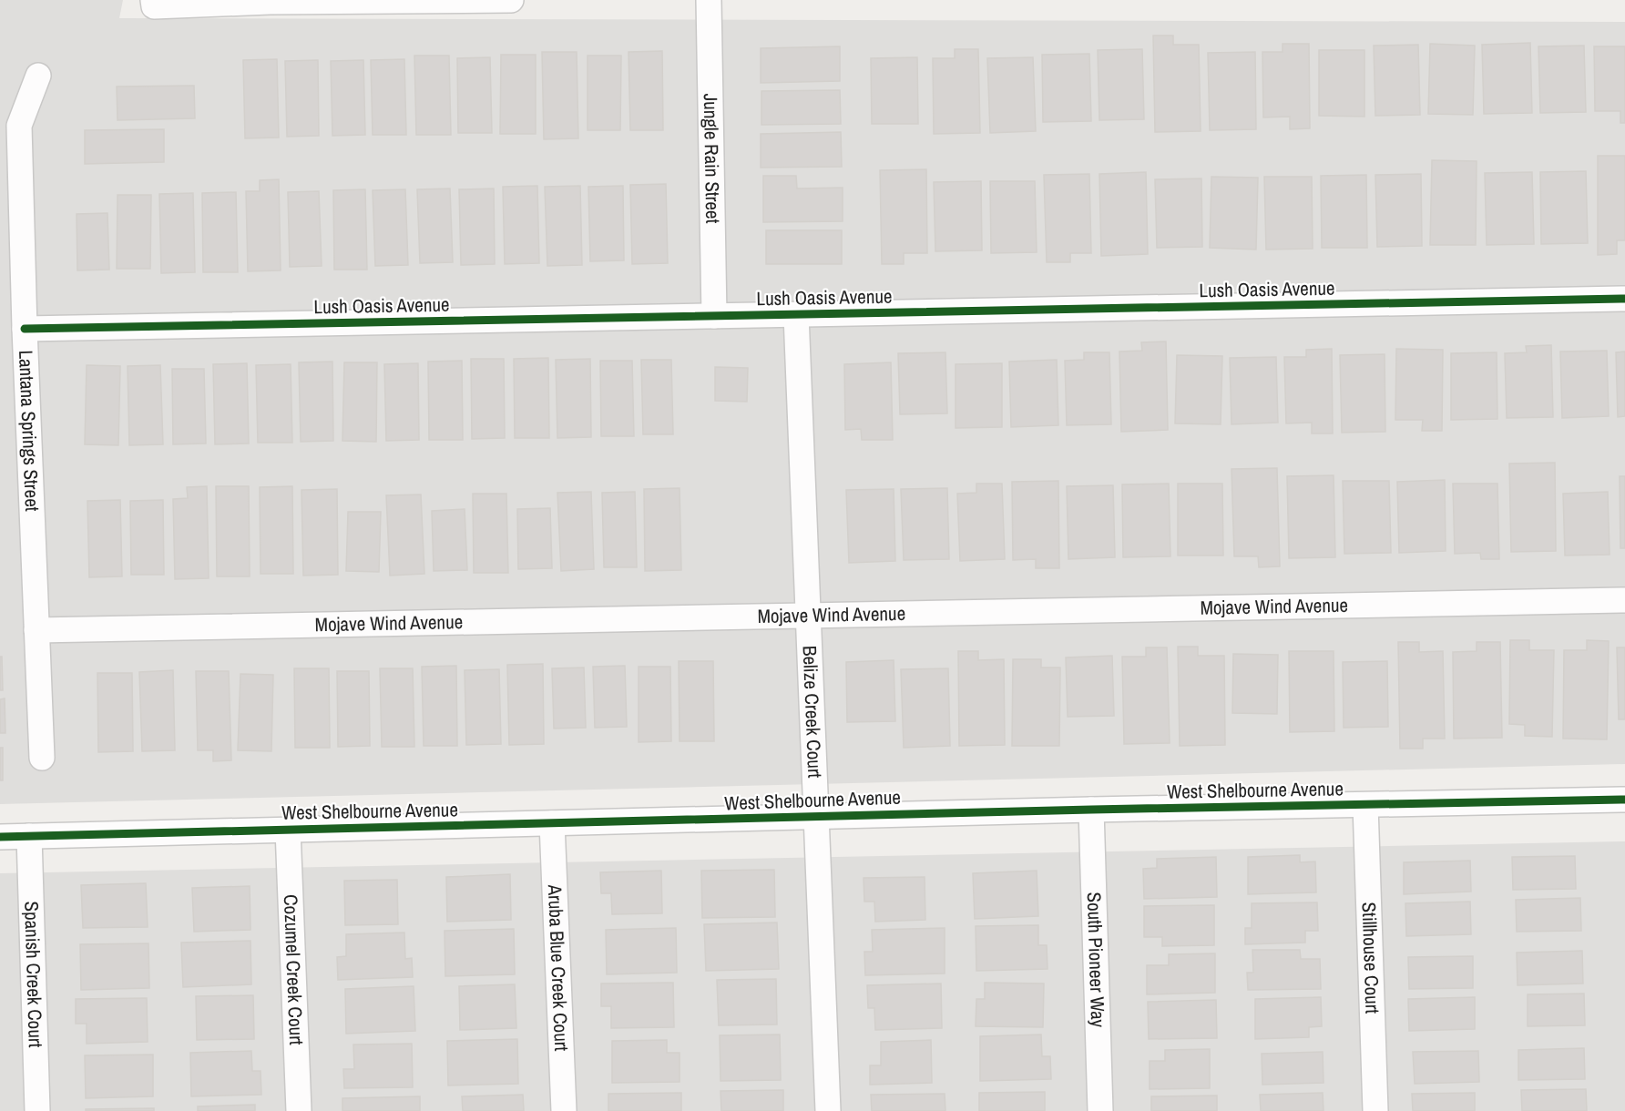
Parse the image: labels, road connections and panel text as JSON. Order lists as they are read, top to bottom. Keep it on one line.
{"streets":{"street":["Jungle Rain Street","Lush Oasis Avenue","Lantana Springs Street","Mojave Wind Avenue","Belize Creek Court","West Shelbourne Avenue","Stillhouse Court","South Pioneer Way","Aruba Blue Creek Court","Cozumel Creek Court","Spanish Creek Court"]},"crossings":[["Jungle Rain Street","Lush Oasis Avenue"],["Lush Oasis Avenue","Lantana Springs Street"],["Lush Oasis Avenue","Belize Creek Court"],["Lantana Springs Street","Mojave Wind Avenue"],["Mojave Wind Avenue","Belize Creek Court"],["Belize Creek Court","West Shelbourne Avenue"],["West Shelbourne Avenue","Stillhouse Court"],["West Shelbourne Avenue","South Pioneer Way"],["West Shelbourne Avenue","Aruba Blue Creek Court"],["West Shelbourne Avenue","Cozumel Creek Court"],["West Shelbourne Avenue","Spanish Creek Court"]]}
